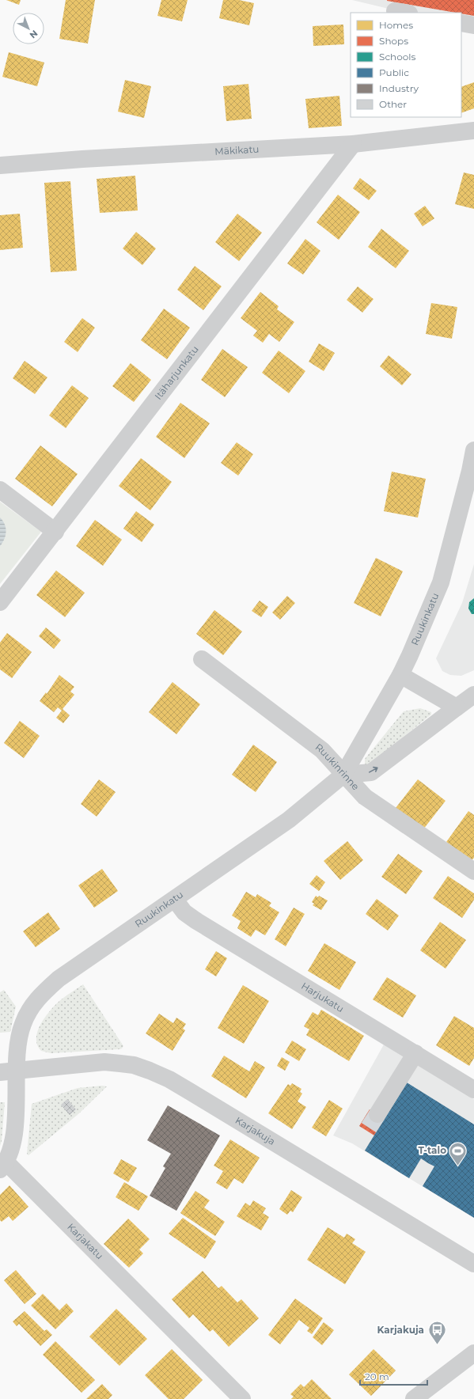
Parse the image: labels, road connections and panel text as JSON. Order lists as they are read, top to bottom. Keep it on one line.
{"streets":{"street":["Mäkikatu","Itäharjunkatu","Ruukinkatu","Ruukinrinne","Harjukatu","Karjakuja","Karjakatu"]},"crossings":[["Mäkikatu","Itäharjunkatu"],["Ruukinkatu","Ruukinrinne"],["Ruukinkatu","Harjukatu"],["Ruukinkatu","Karjakuja"],["Ruukinkatu","Karjakatu"],["Karjakuja","Karjakatu"]],"places":{"sports":["T-talo"],"bus stop":["Karjakuja"]},"legend":["Homes","Shops","Schools","Public","Industry","Other"],"scale_bar":"20 m","north":"bottom right"}
